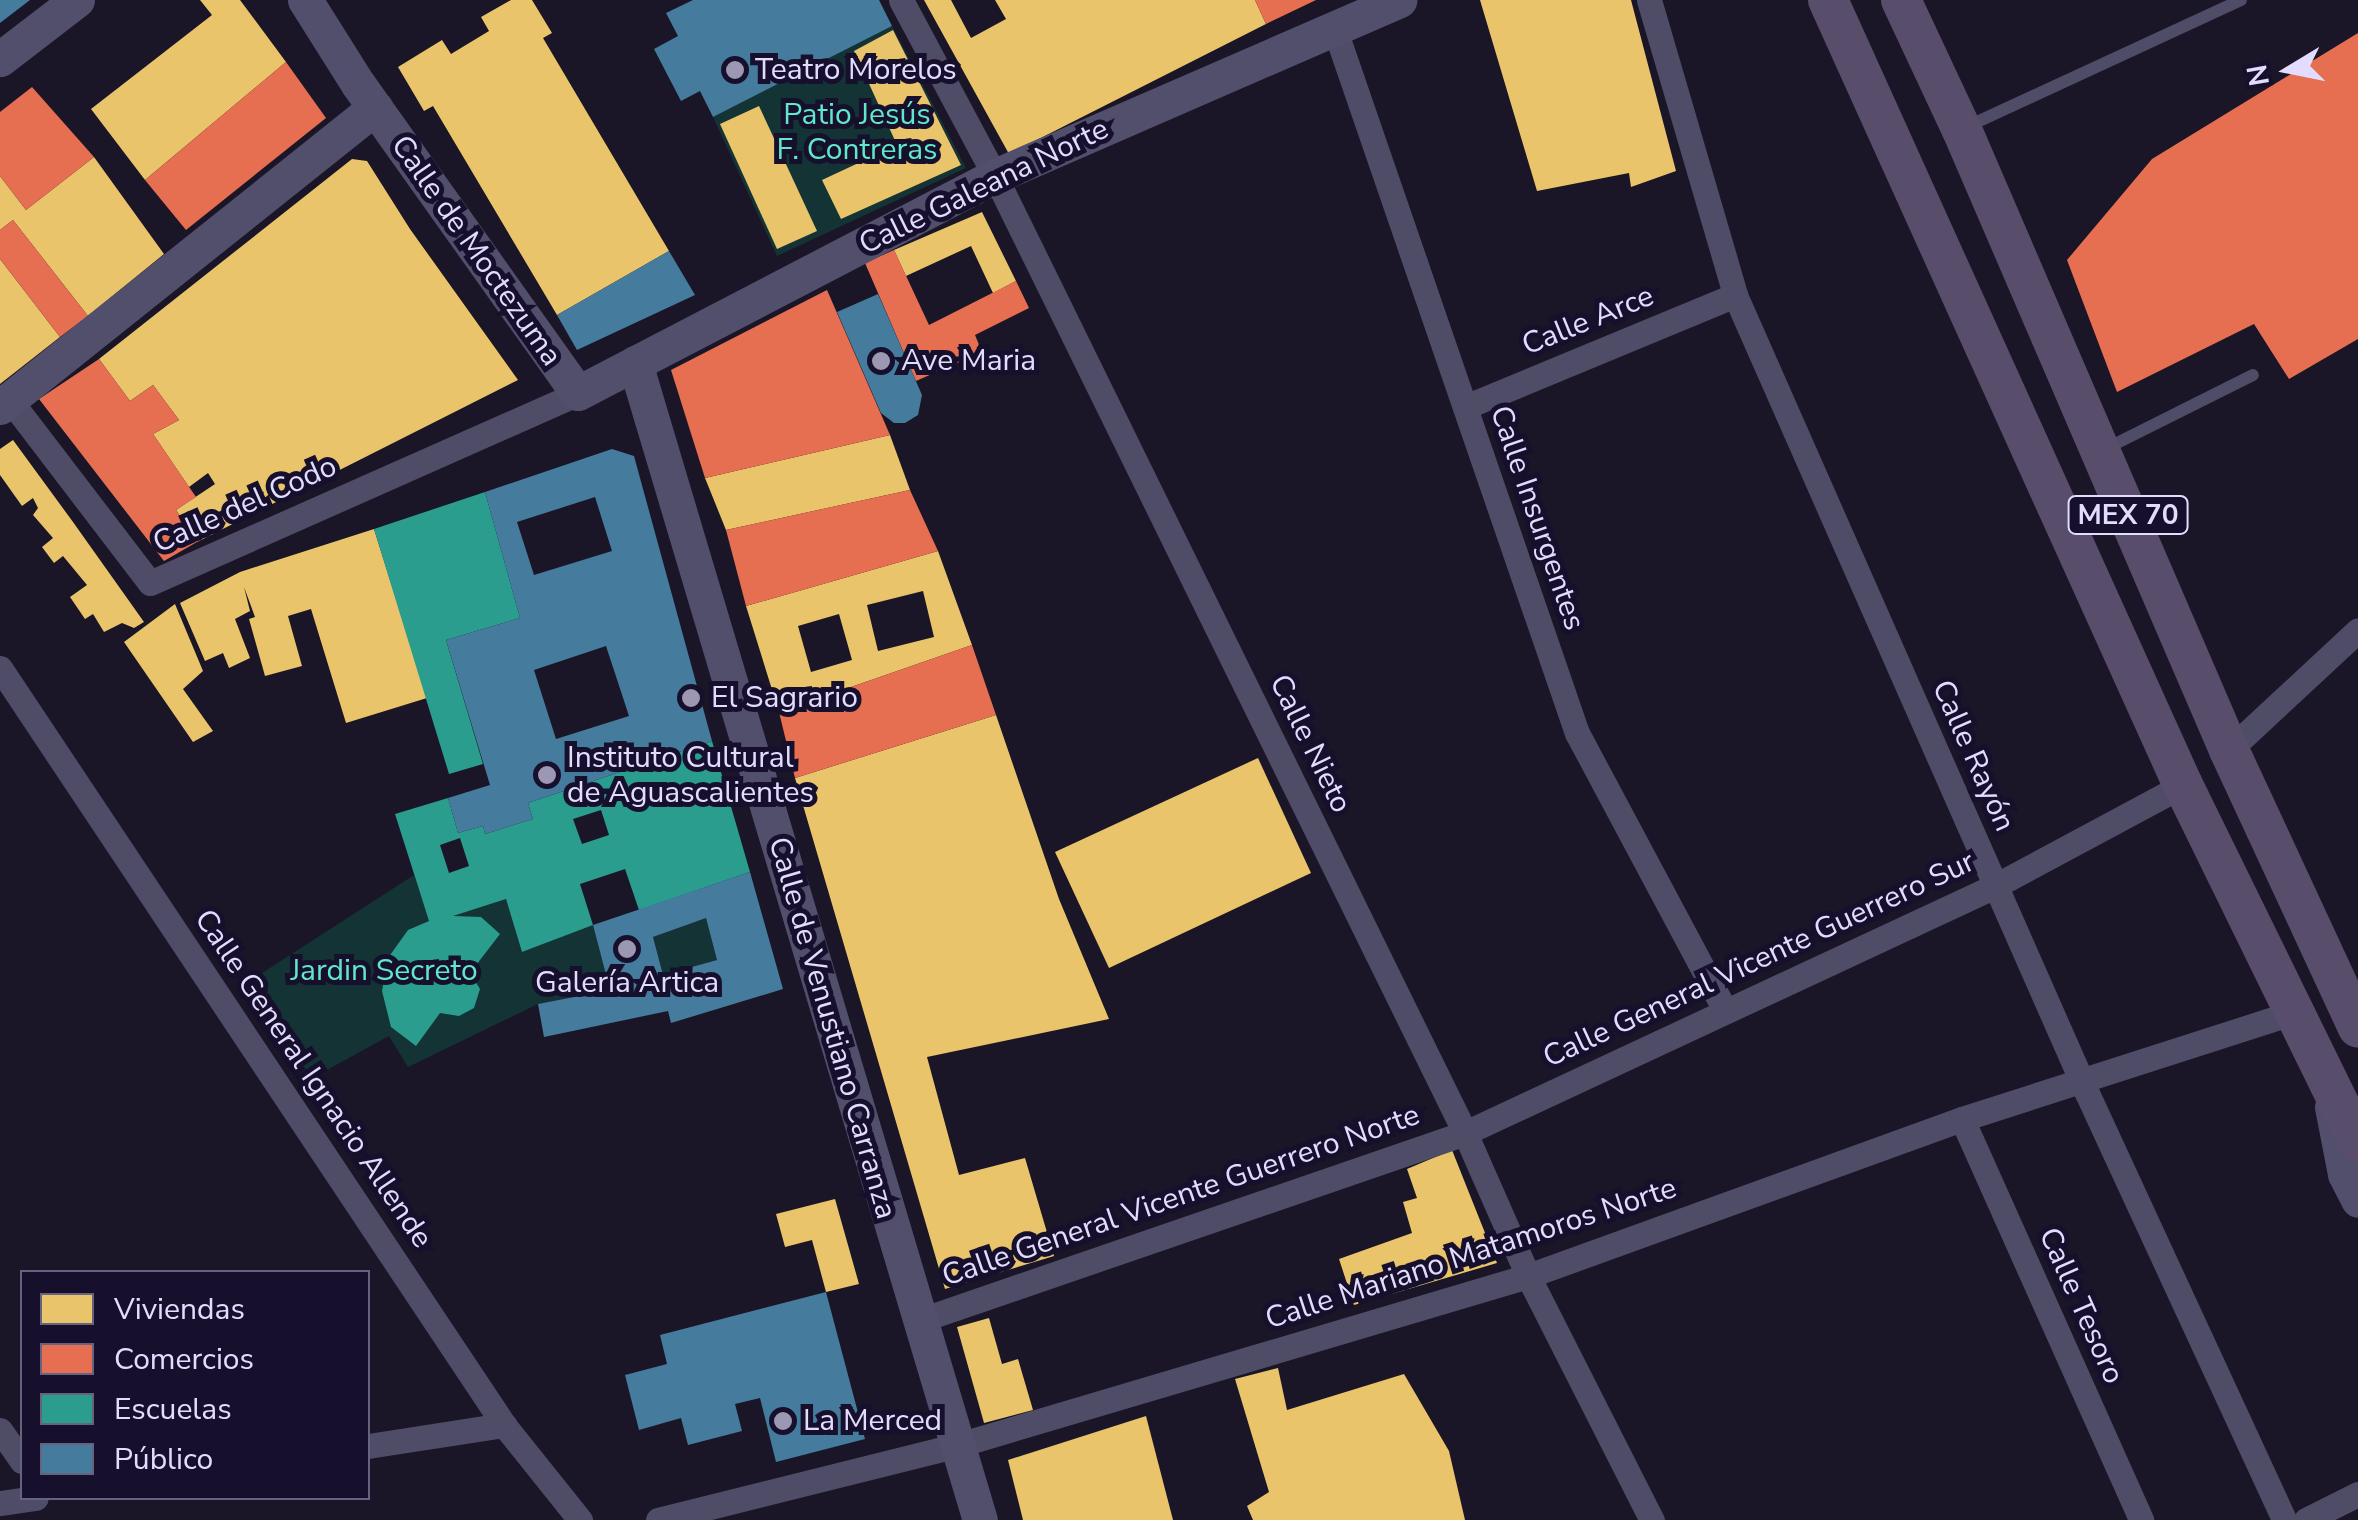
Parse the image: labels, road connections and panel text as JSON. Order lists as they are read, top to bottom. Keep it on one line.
{"streets":{"main road":["MEX 70"],"street":["Calle Galeana Norte","Calle de Moctezuma","Calle Arce","Calle del Codo","Calle Insurgentes","Calle Nieto","Calle Rayón","Calle General Vicente Guerrero Sur","Calle de Venustiano Carranza","Calle General Ignacio Allende","Calle General Vicente Guerrero Norte","Calle Mariano Matamoros Norte","Calle Tesoro"]},"crossings":[["Calle Galeana Norte","Calle de Moctezuma"],["Calle Galeana Norte","Calle del Codo"],["Calle Galeana Norte","Calle Insurgentes"],["Calle Galeana Norte","Calle Nieto"],["Calle Galeana Norte","Calle de Venustiano Carranza"],["Calle de Moctezuma","Calle del Codo"],["Calle Arce","Calle Insurgentes"],["Calle Arce","Calle Rayón"],["MEX 70","Calle General Vicente Guerrero Sur"],["MEX 70","Calle Mariano Matamoros Norte"],["Calle Insurgentes","Calle General Vicente Guerrero Sur"],["Calle Nieto","Calle General Vicente Guerrero Sur"],["Calle Nieto","Calle General Vicente Guerrero Norte"],["Calle Nieto","Calle Mariano Matamoros Norte"],["Calle Rayón","Calle General Vicente Guerrero Sur"],["Calle Rayón","Calle Mariano Matamoros Norte"],["Calle General Vicente Guerrero Sur","Calle General Vicente Guerrero Norte"],["Calle de Venustiano Carranza","Calle General Vicente Guerrero Norte"],["Calle de Venustiano Carranza","Calle Mariano Matamoros Norte"],["Calle Mariano Matamoros Norte","Calle Tesoro"]],"parks":["Patio Jesús F. Contreras","Jardin Secreto"],"places":["Teatro Morelos","Ave Maria","El Sagrario","Instituto Cultural de Aguascalientes","Galería Artica","La Merced"],"legend":["Viviendas","Comercios","Escuelas","Público"],"north":"left"}
